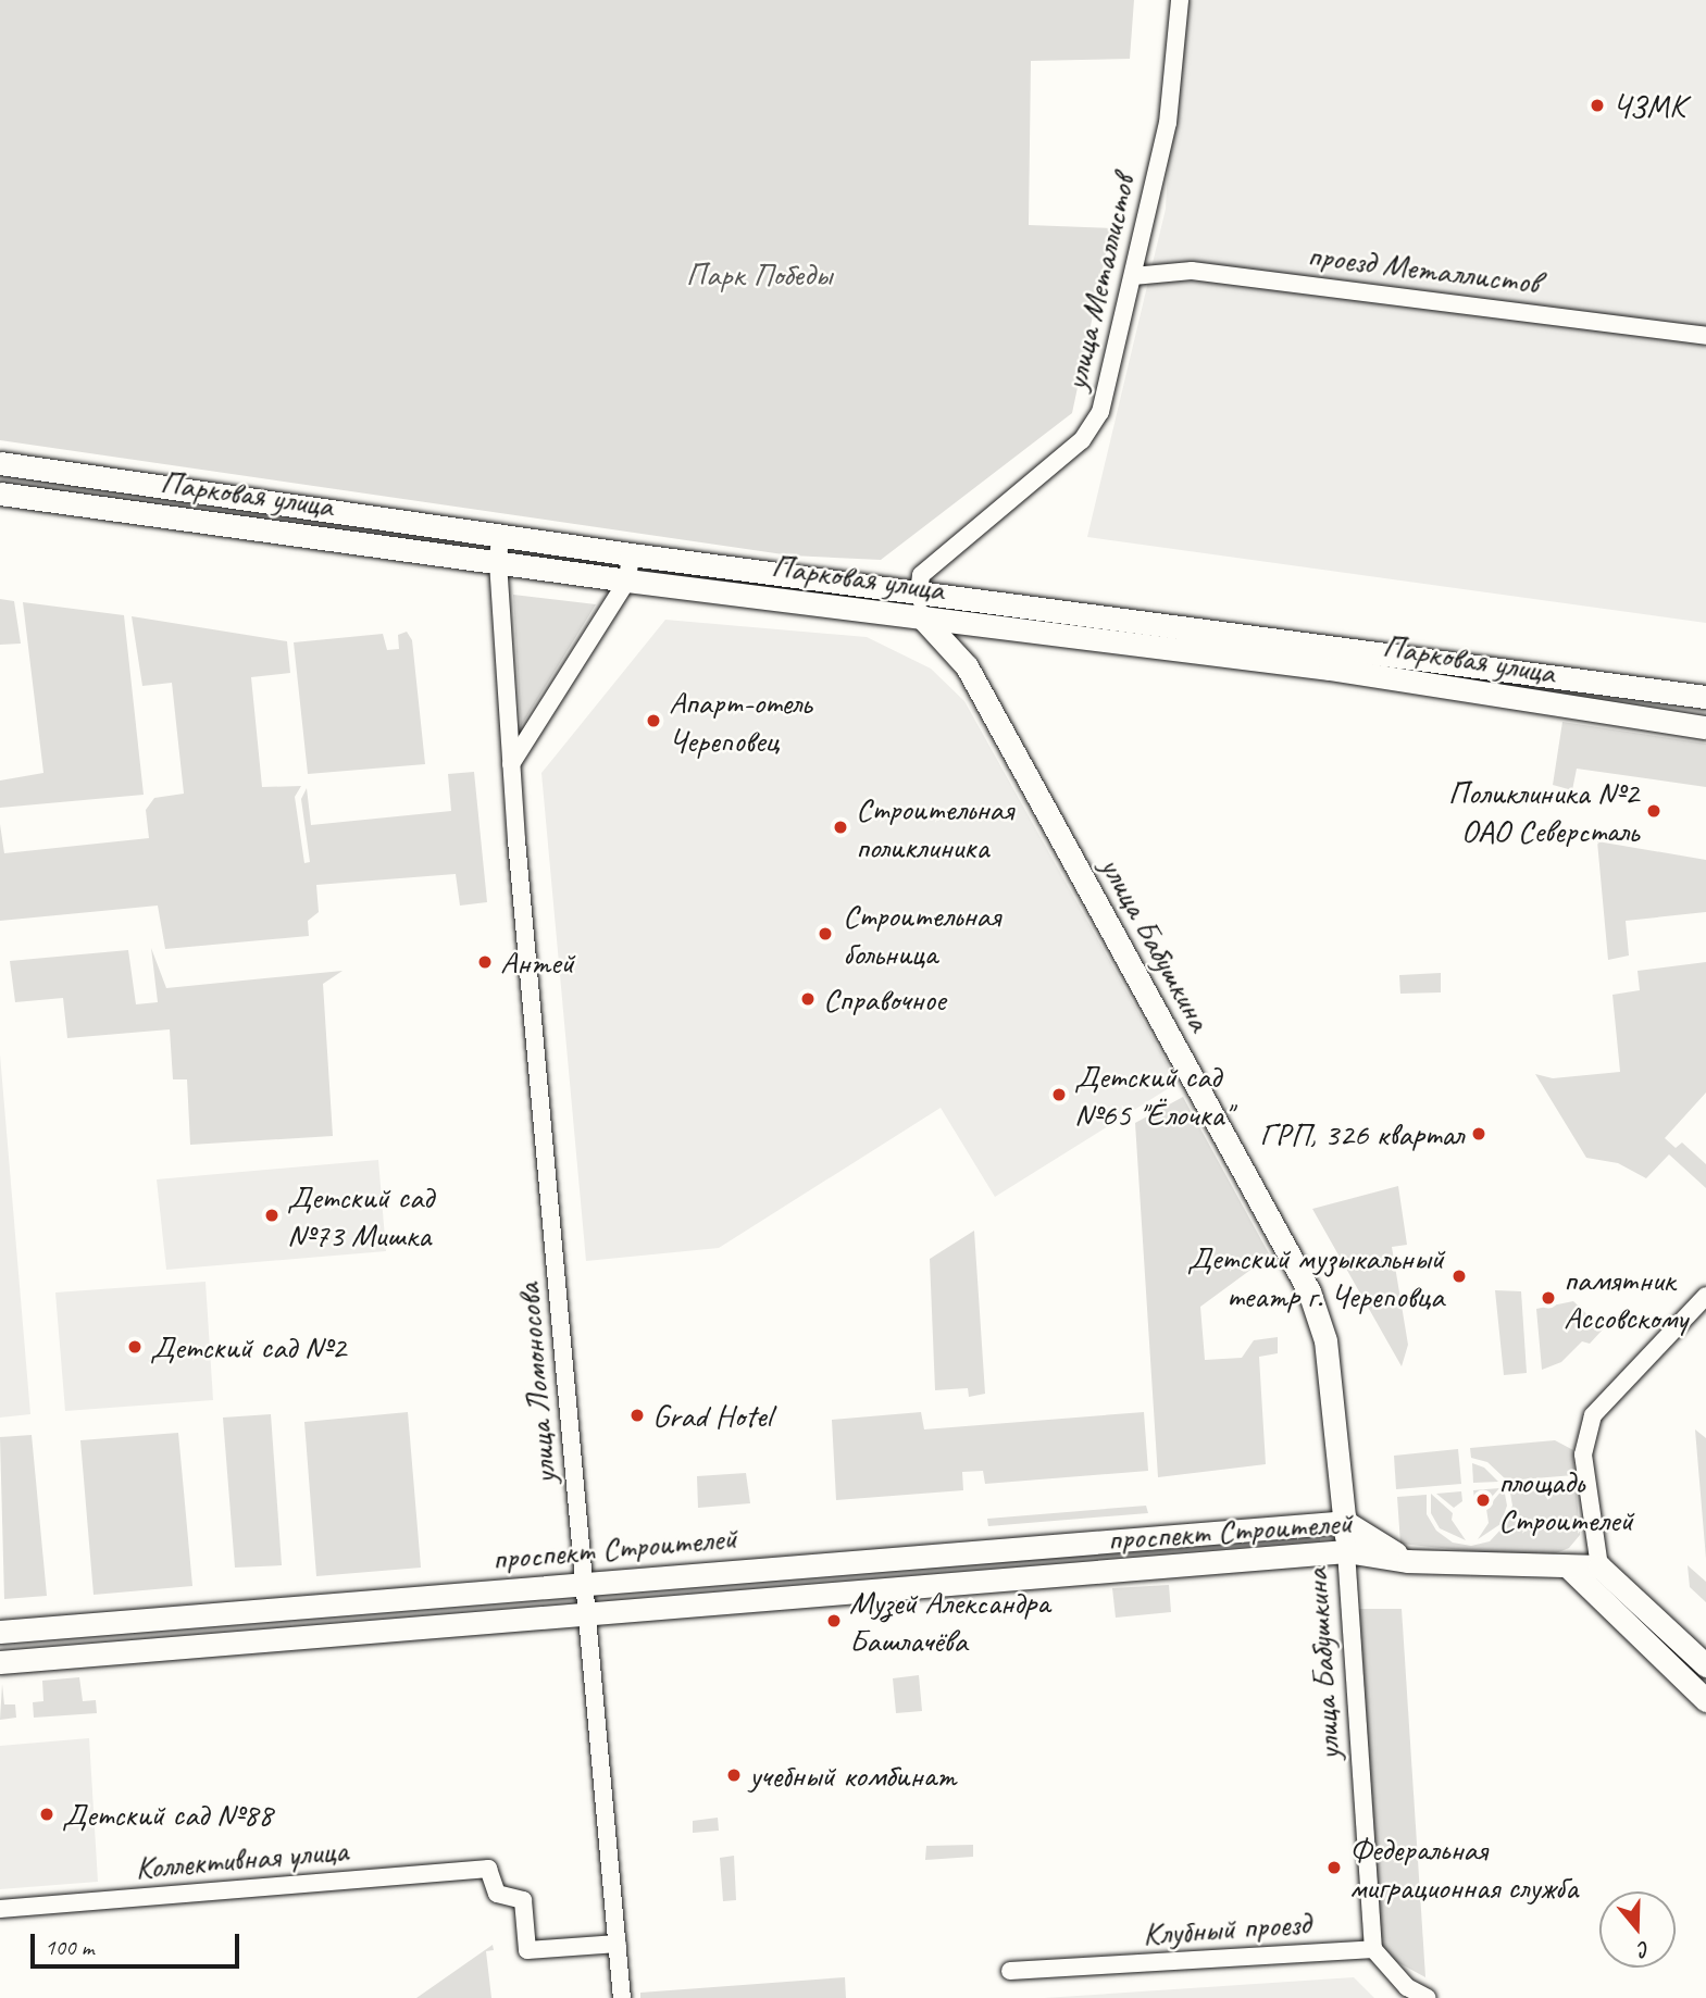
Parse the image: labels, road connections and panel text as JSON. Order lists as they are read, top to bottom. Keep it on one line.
{"streets":{"main road":["Парковая улица","улица Бабушкина","проспект Строителей"],"street":["проезд Металлистов","улица Металлистов","улица Ломоносова","Коллективная улица","Клубный проезд"]},"crossings":[["проезд Металлистов","улица Металлистов"],["улица Металлистов","Парковая улица"],["Парковая улица","улица Бабушкина"],["Парковая улица","улица Ломоносова"],["улица Бабушкина","проспект Строителей"],["улица Бабушкина","Клубный проезд"],["улица Ломоносова","проспект Строителей"],["улица Ломоносова","Коллективная улица"]],"parks":["Парк Победы"],"places":["ЧЗМК","Апарт-отель Череповец","Поликлиника №2 ОАО Северсталь","Строительная поликлиника","Строительная больница","Антей","Справочное","Детский сад №65 \"Ёлочка\"","ГРП, 326 квартал","Детский сад №73 Мишка","Детский музыкальный театр г. Череповца","памятник Ассовскому","Детский сад №2","Grad Hotel","площадь Строителей","Музей Александра Башлачёва","учебный комбинат","Детский сад №88","Федеральная миграционная служба"],"scale_bar":"100 m","north":"bottom"}
